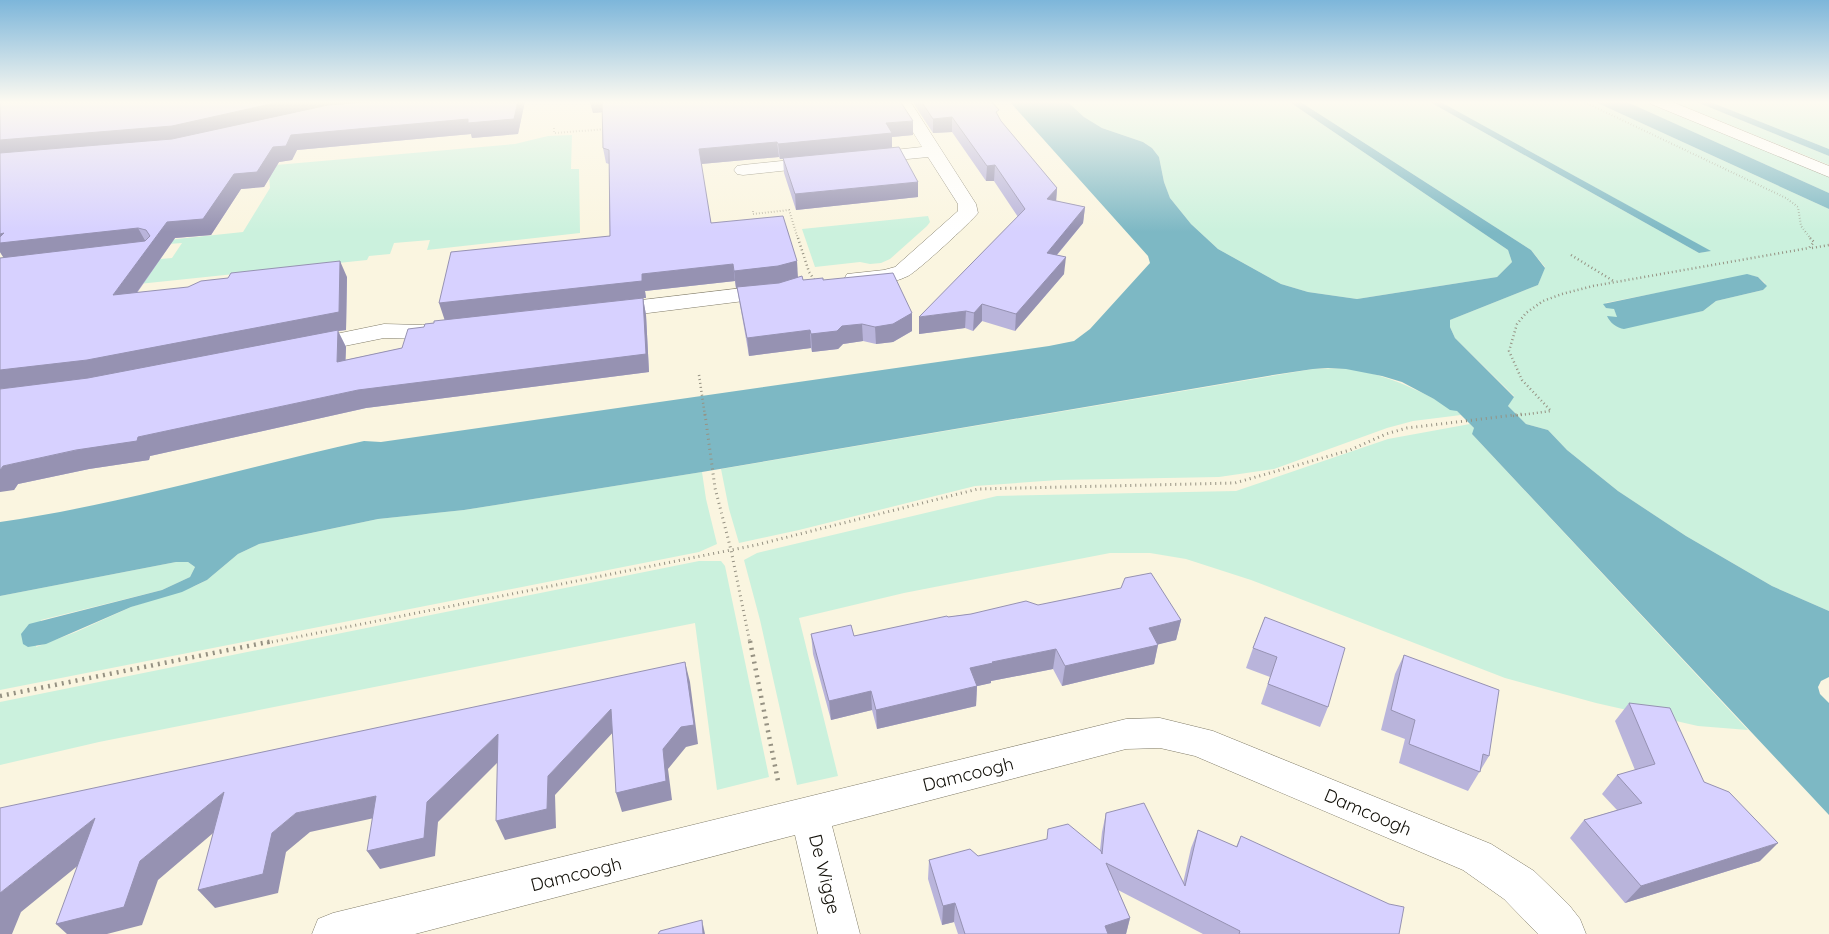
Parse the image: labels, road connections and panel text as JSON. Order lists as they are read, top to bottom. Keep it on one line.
{"streets":{"street":["Damcoogh","De Wigge"]},"crossings":[["Damcoogh","De Wigge"]]}
